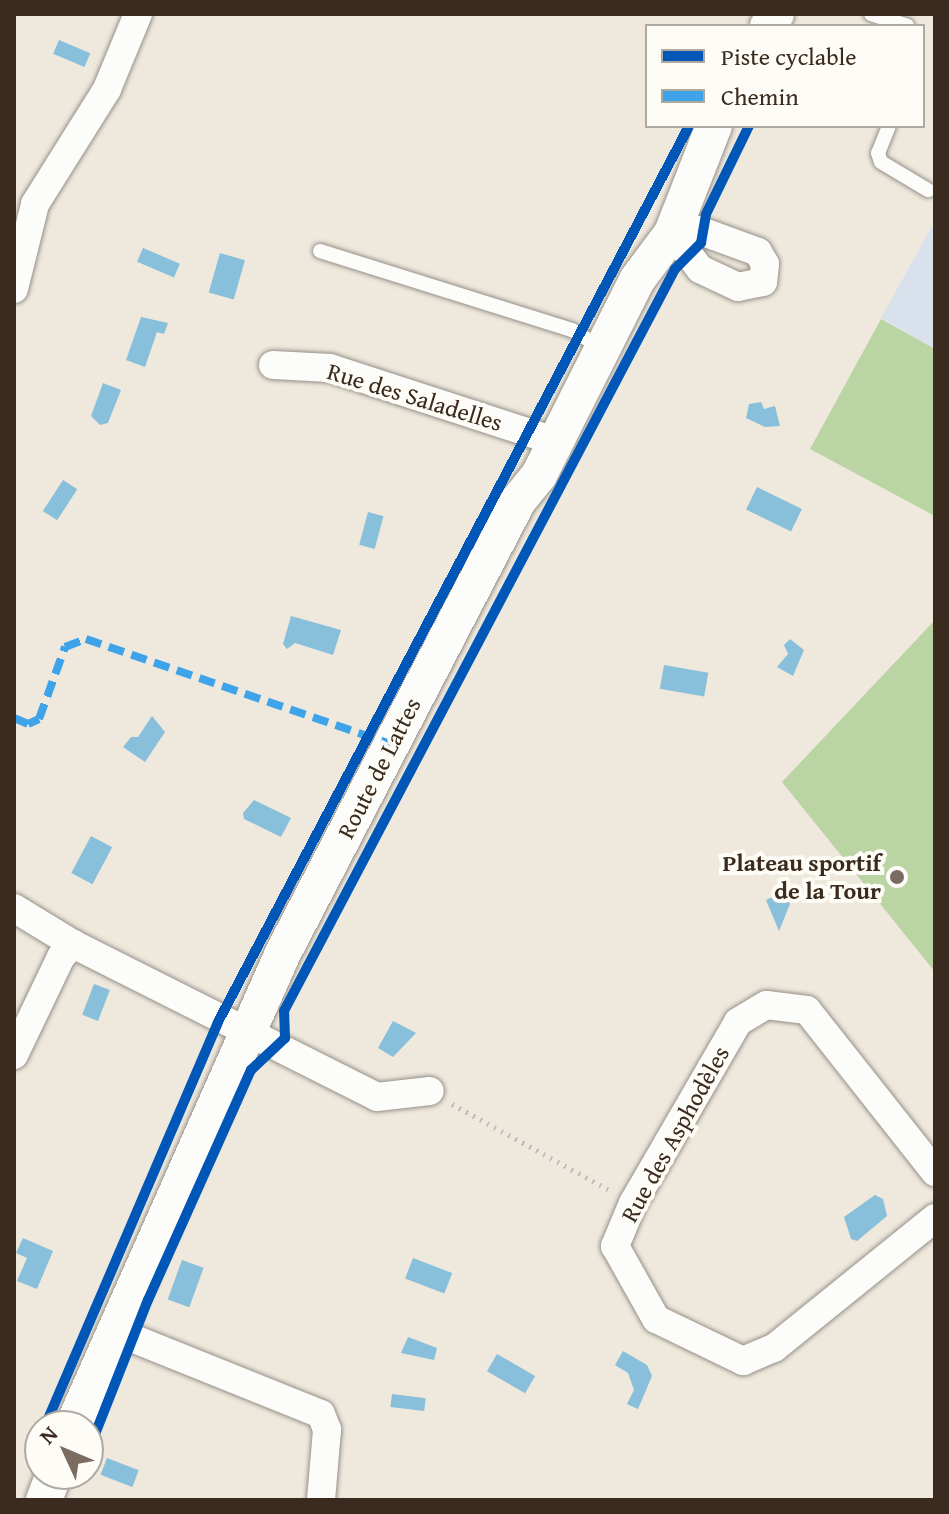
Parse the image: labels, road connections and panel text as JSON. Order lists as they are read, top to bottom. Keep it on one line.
{"streets":{"street":["Rue des Saladelles","Route de Lattes","Rue des Asphodèles"]},"crossings":[["Rue des Saladelles","Route de Lattes"]],"places":["Plateau sportif de la Tour"],"legend":["Piste cyclable","Chemin"],"north":"top left"}
